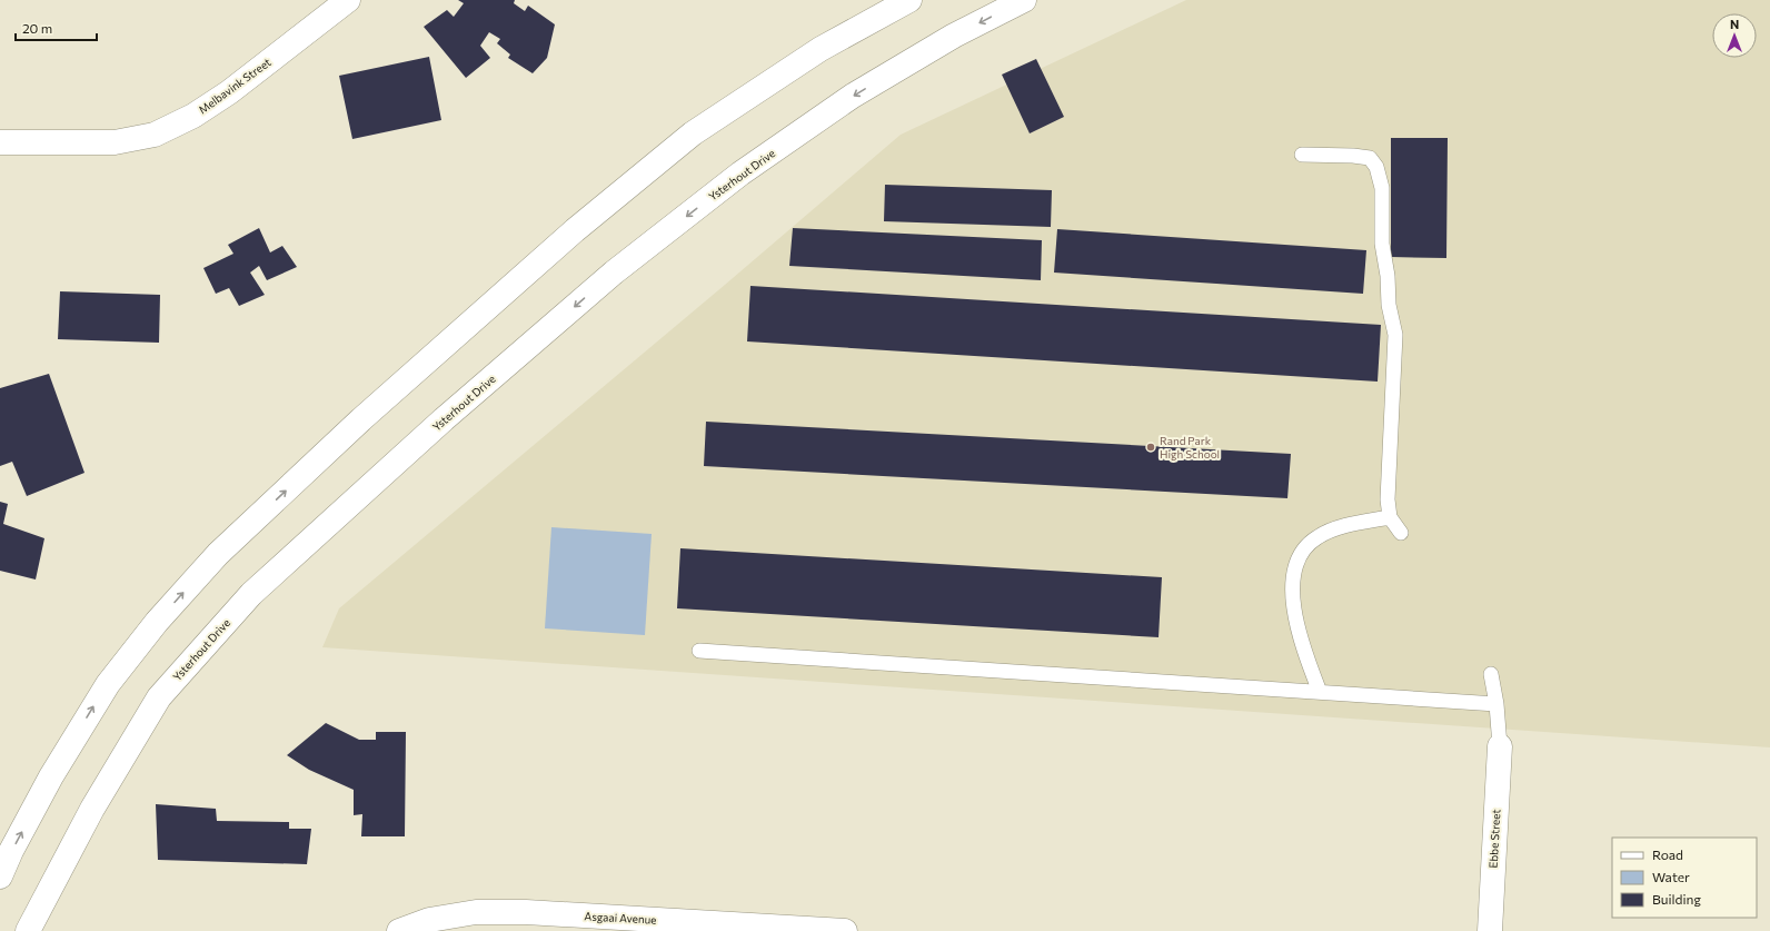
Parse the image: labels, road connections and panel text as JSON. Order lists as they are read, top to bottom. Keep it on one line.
{"streets":{"main road":["Melbavink Street","Ysterhout Drive","Ebbe Street","Asgaai Avenue"]},"places":["Rand Park High School"],"legend":["Road","Water","Building"],"scale_bar":"20 m","north":"top"}
